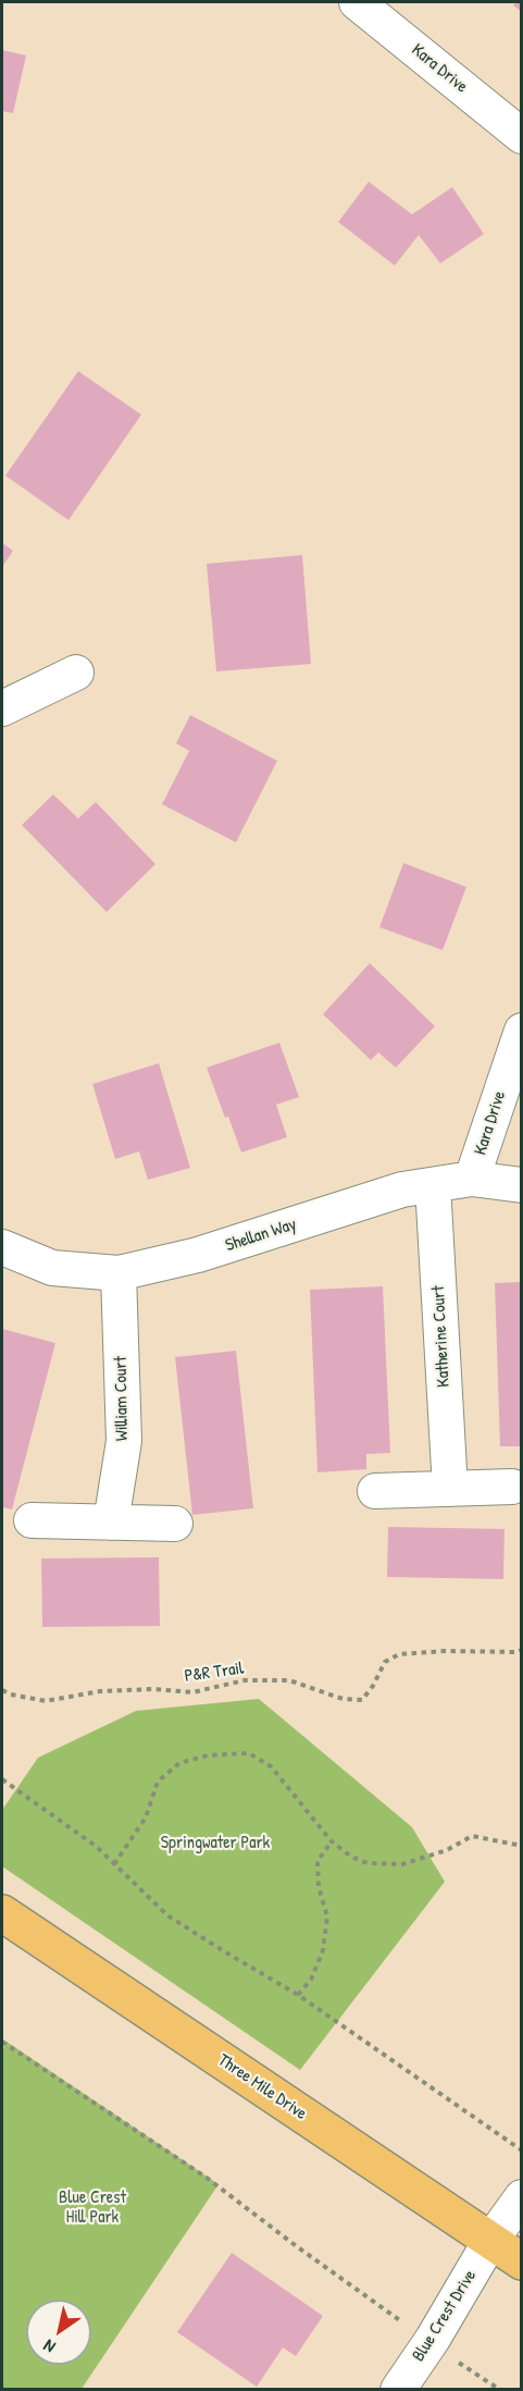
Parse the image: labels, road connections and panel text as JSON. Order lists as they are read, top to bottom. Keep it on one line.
{"streets":{"main road":["Three Mile Drive"],"street":["Kara Drive","Shellan Way","Katherine Court","William Court","Blue Crest Drive"],"path":["P&R Trail"]},"crossings":[["Kara Drive","Shellan Way"],["Shellan Way","Katherine Court"],["Shellan Way","William Court"],["Three Mile Drive","Blue Crest Drive"]],"parks":["Springwater Park","Blue Crest Hill Park"],"north":"bottom left"}
